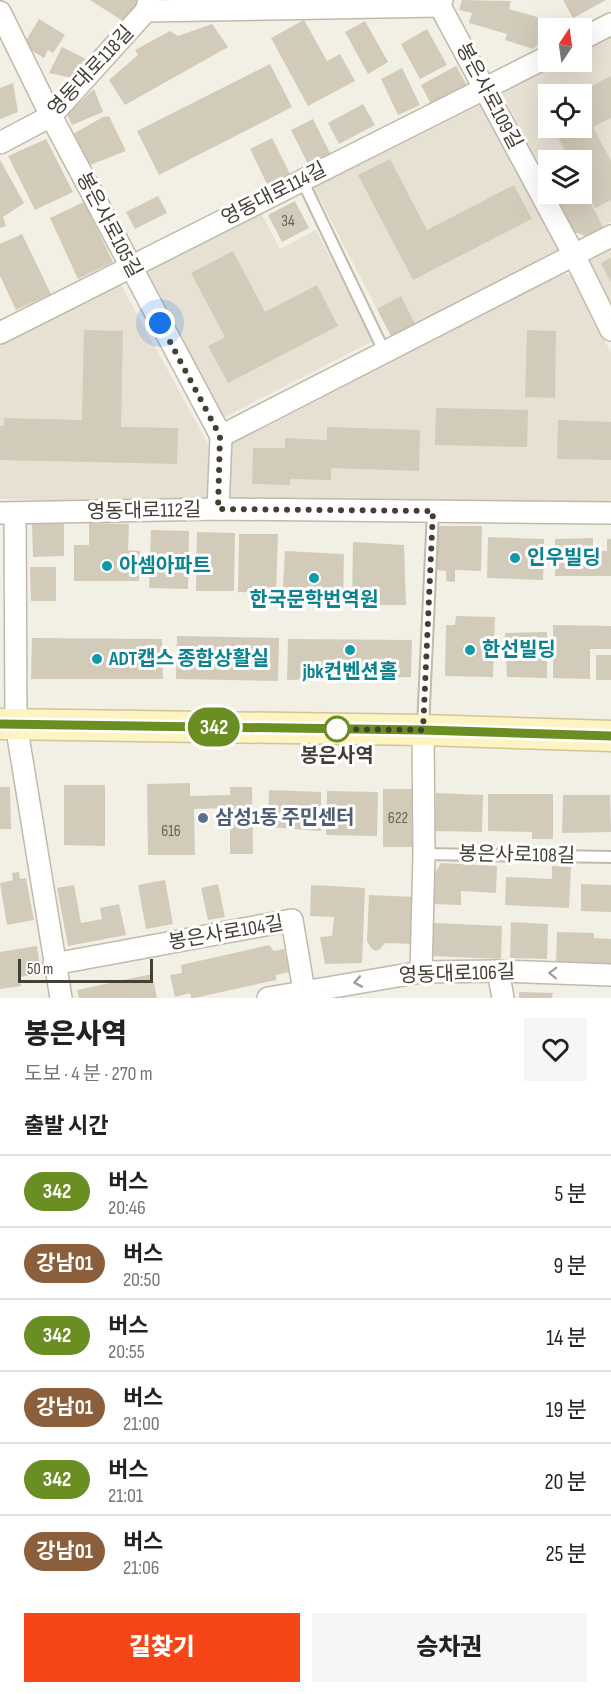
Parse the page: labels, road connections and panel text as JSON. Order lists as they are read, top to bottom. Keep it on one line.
{"streets":{"street":["영동대로118길","봉은사로109길","영동대로114길","봉은사로105길","영동대로112길","봉은사로104길","영동대로106길"],"lane":["봉은사로108길"]},"crossings":[["영동대로118길","봉은사로109길"],["영동대로118길","봉은사로105길"],["봉은사로109길","영동대로114길"],["영동대로114길","봉은사로105길"],["봉은사로105길","영동대로112길"],["봉은사로104길","영동대로106길"]],"one_way":["영동대로106길"],"places":["인우빌딩","아셈아파트","한국문학번역원","jbk컨벤션홀","한선빌딩","ADT캡스 종합상활실","봉은사역","삼성1동 주민센터"],"lines":["bus line 342"],"house_numbers":["34","622","616"],"scale_bar":"50 m","north":"top","page":{"on_map":"342","scale":"50 m","heading":[["봉은사역","도보 · 4 분 · 270 m"],"출발 시간"],"list":[{"mark":"342","name":"버스","note":"20:46","value":"5 분"},{"mark":"강남01","name":"버스","note":"20:50","value":"9 분"},{"mark":"342","name":"버스","note":"20:55","value":"14 분"},{"mark":"강남01","name":"버스","note":"21:00","value":"19 분"},{"mark":"342","name":"버스","note":"21:01","value":"20 분"},{"mark":"강남01","name":"버스","note":"21:06","value":"25 분"}],"buttons":["길찾기","승차권"]}}
